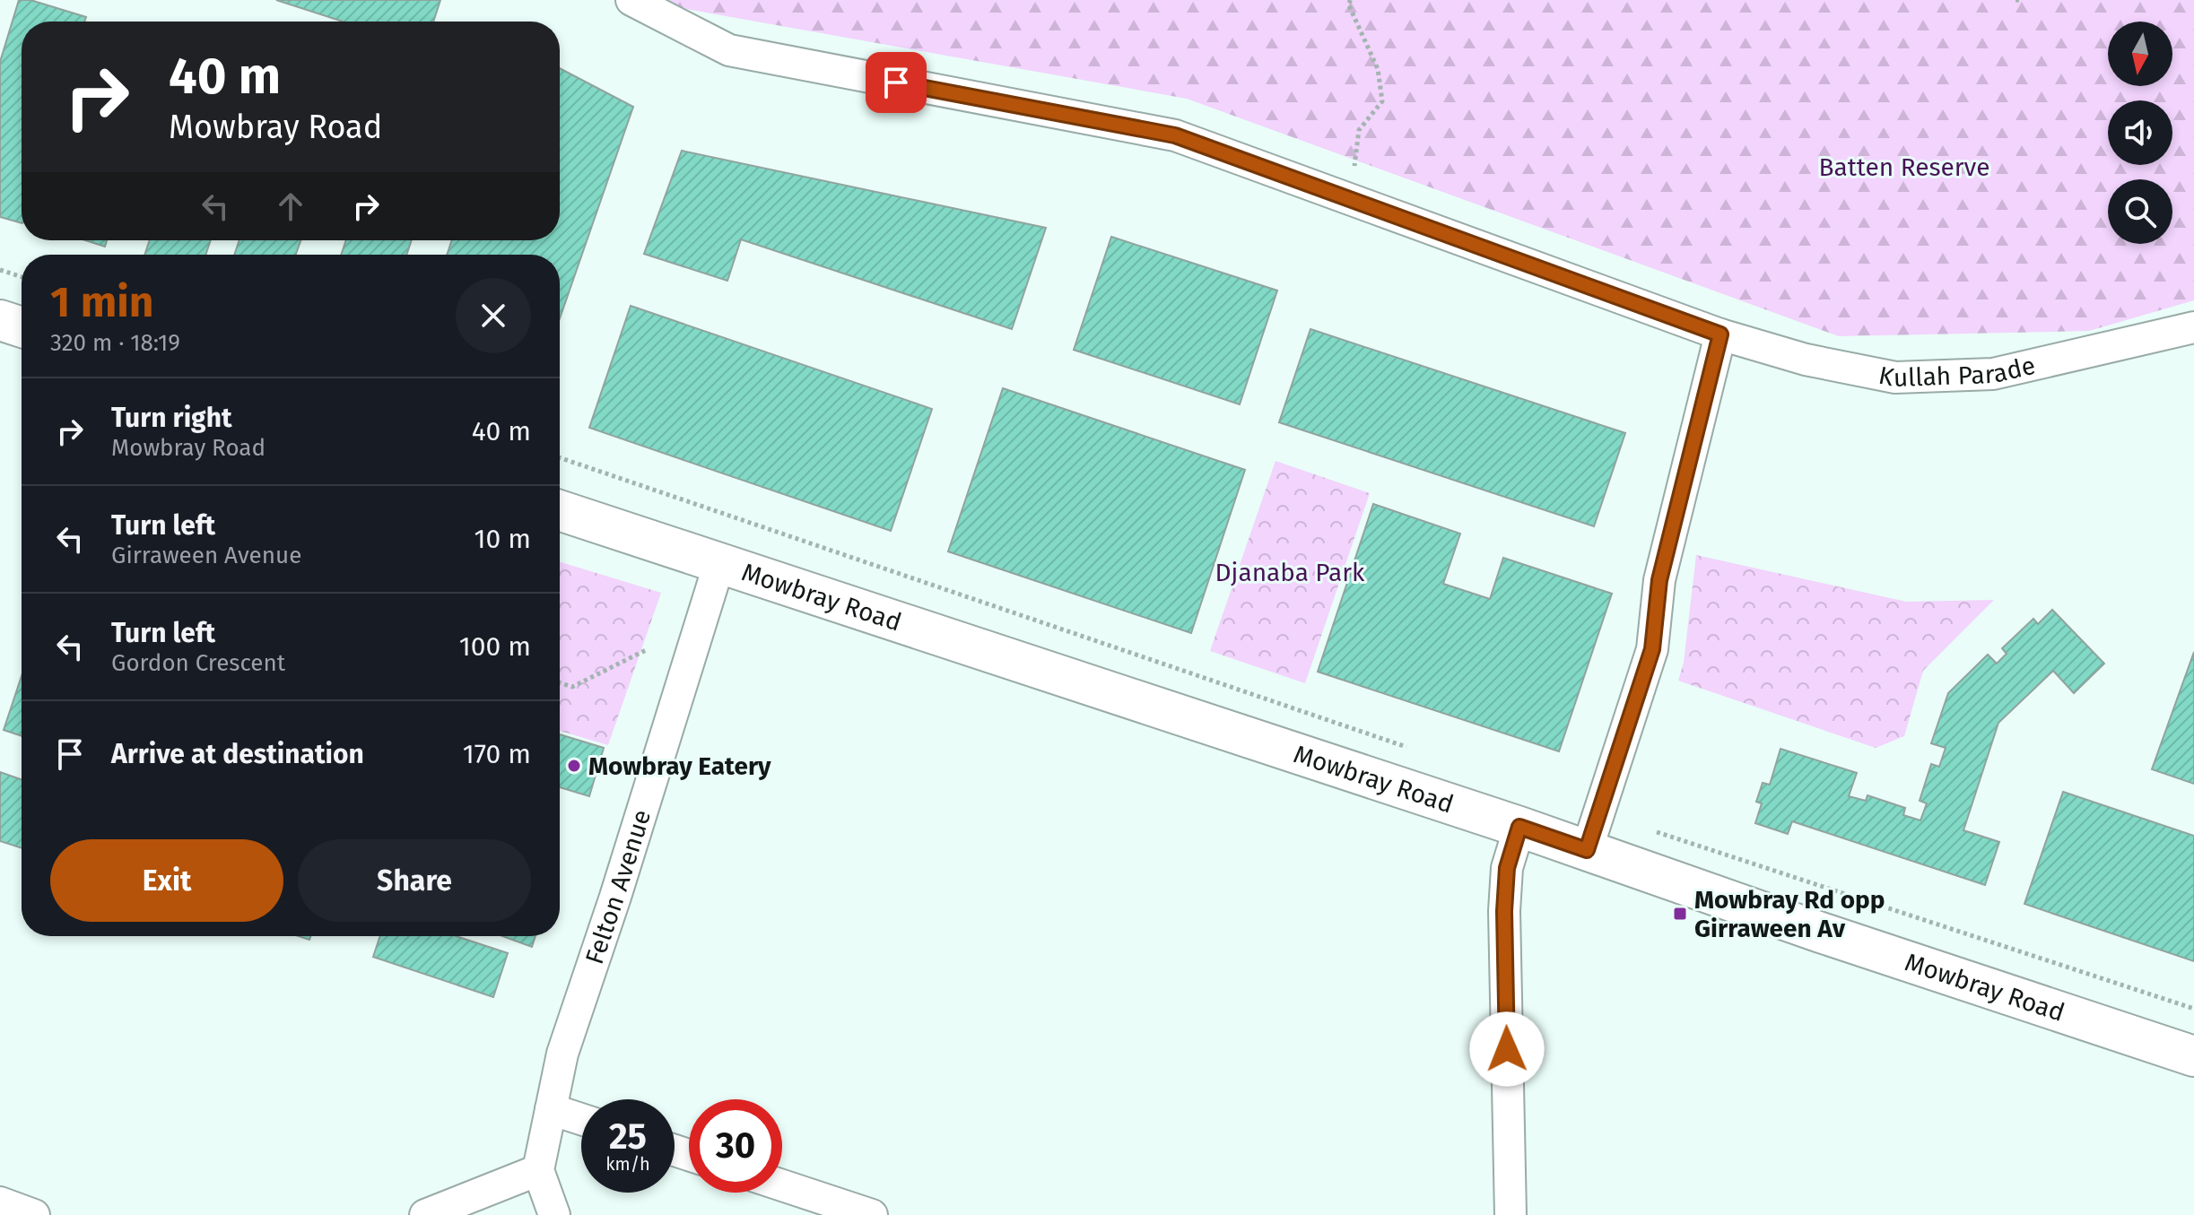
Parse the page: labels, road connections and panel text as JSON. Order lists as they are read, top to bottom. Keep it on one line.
{"streets":{"main road":["Mowbray Road"],"street":["Kullah Parade","Felton Avenue"]},"crossings":[["Mowbray Road","Felton Avenue"]],"parks":["Batten Reserve","Djanaba Park"],"places":{"other":["Mowbray Eatery"],"transit":["Mowbray Rd opp Girraween Av"]},"north":"bottom","page":{"turn":["40 m","Mowbray Road"],"heading":["1 min","320 m · 18:19"],"list":[{"name":"Turn right","note":"Mowbray Road","value":"40 m"},{"name":"Turn left","note":"Girraween Avenue","value":"10 m"},{"name":"Turn left","note":"Gordon Crescent","value":"100 m"},{"name":"Arrive at destination","value":"170 m"}],"buttons":["Exit","Share"],"speed":"25 km/h","limit":"30"}}
